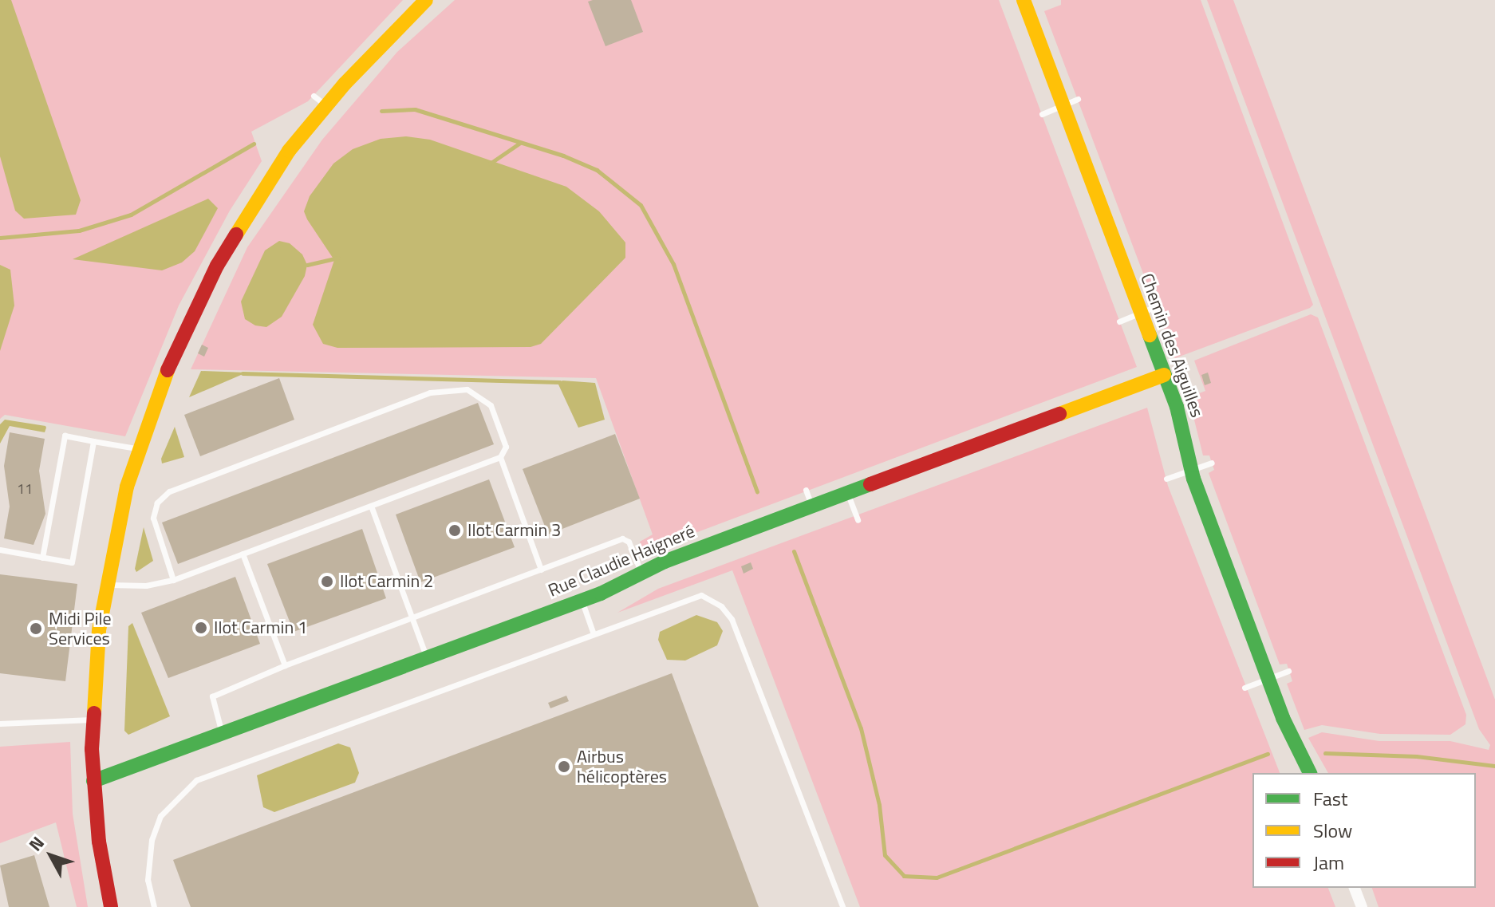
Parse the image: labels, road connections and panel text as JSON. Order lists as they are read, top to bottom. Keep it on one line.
{"streets":{"street":["Chemin des Aiguilles","Rue Claudie Haigneré"]},"crossings":[["Chemin des Aiguilles","Rue Claudie Haigneré"]],"places":["Ilot Carmin 3","Ilot Carmin 2","Ilot Carmin 1","Midi Pile Services","Airbus hélicoptères"],"house_numbers":["11"],"legend":["Fast","Slow","Jam"],"north":"top left"}
